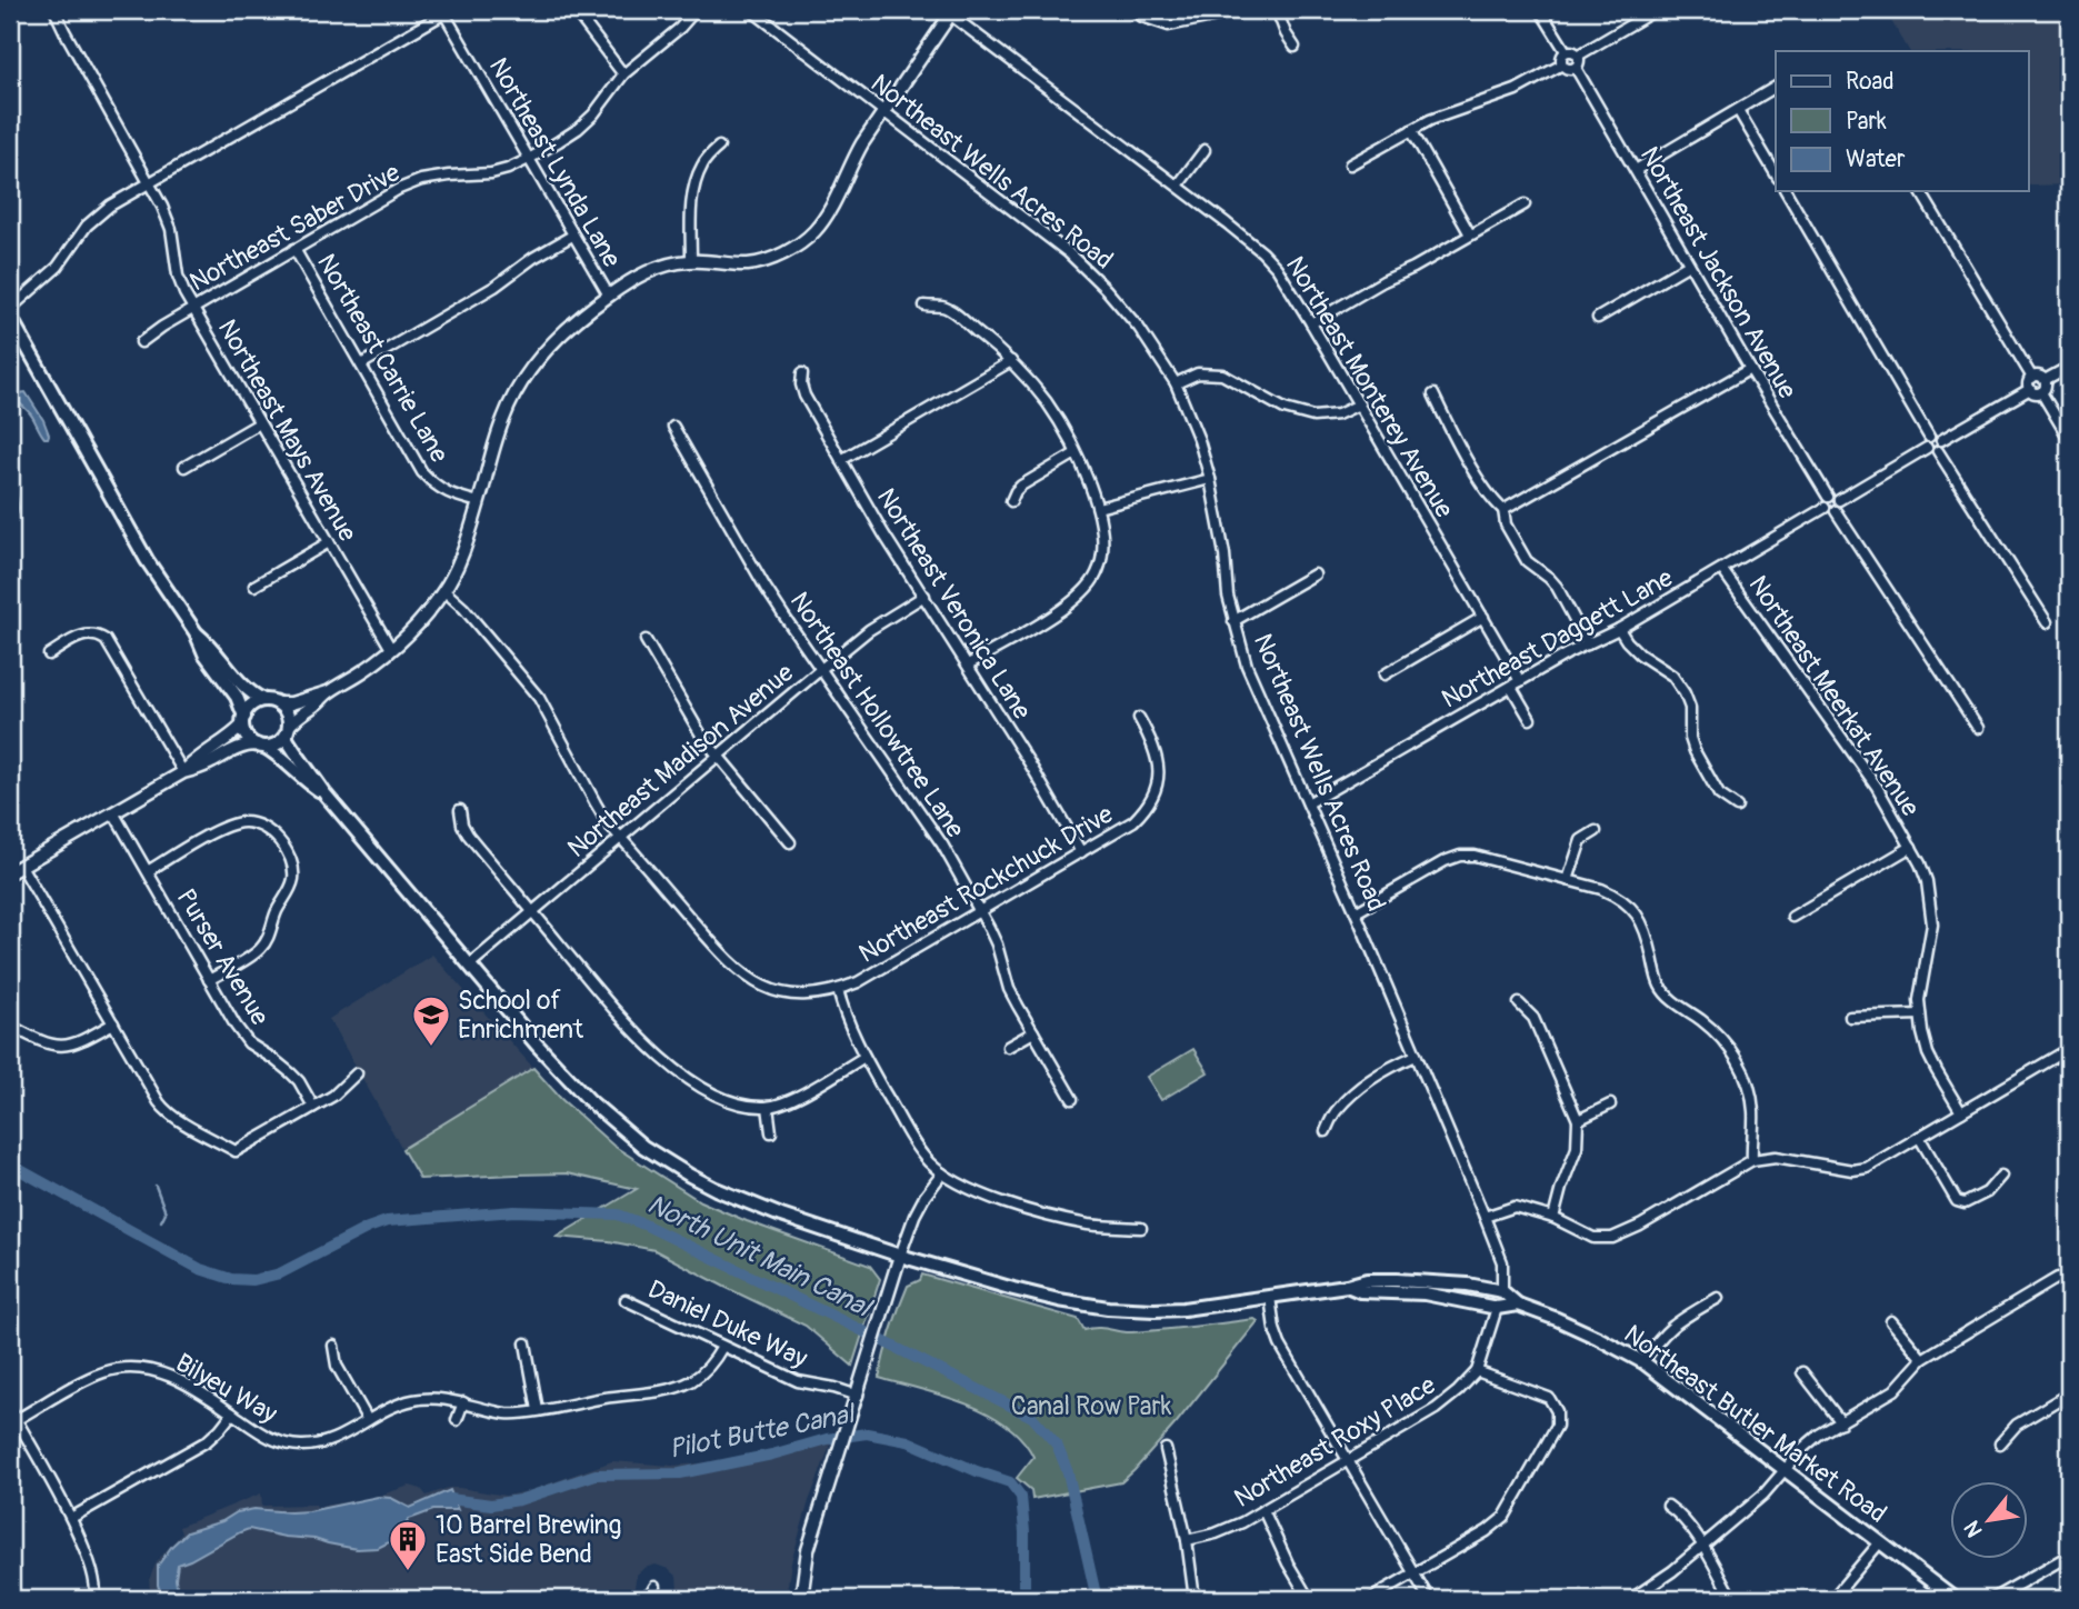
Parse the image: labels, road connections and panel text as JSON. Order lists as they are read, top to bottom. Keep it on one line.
{"streets":{"main road":["Northeast Butler Market Road"],"street":["Northeast Lynda Lane","Northeast Wells Acres Road","Northeast Saber Drive","Northeast Jackson Avenue","Northeast Carrie Lane","Northeast Monterey Avenue","Northeast Mays Avenue","Northeast Veronica Lane","Northeast Daggett Lane","Northeast Meerkat Avenue","Northeast Hollowtree Lane","Northeast Madison Avenue","Northeast Rockchuck Drive","Purser Avenue","Daniel Duke Way","Bilyeu Way","Northeast Roxy Place"]},"crossings":[["Northeast Lynda Lane","Northeast Saber Drive"],["Northeast Wells Acres Road","Northeast Daggett Lane"],["Northeast Wells Acres Road","Northeast Butler Market Road"],["Northeast Wells Acres Road","Northeast Roxy Place"],["Northeast Saber Drive","Northeast Carrie Lane"],["Northeast Saber Drive","Northeast Mays Avenue"],["Northeast Jackson Avenue","Northeast Daggett Lane"],["Northeast Monterey Avenue","Northeast Daggett Lane"],["Northeast Veronica Lane","Northeast Madison Avenue"],["Northeast Veronica Lane","Northeast Rockchuck Drive"],["Northeast Daggett Lane","Northeast Meerkat Avenue"],["Northeast Hollowtree Lane","Northeast Madison Avenue"],["Northeast Hollowtree Lane","Northeast Rockchuck Drive"],["Northeast Madison Avenue","Northeast Rockchuck Drive"],["Daniel Duke Way","Bilyeu Way"],["Northeast Butler Market Road","Northeast Roxy Place"]],"water":["North Unit Main Canal","Pilot Butte Canal"],"parks":["Canal Row Park"],"places":{"school or university":["School of Enrichment"],"building":["10 Barrel Brewing East Side Bend"]},"legend":["Road","Park","Water"],"north":"bottom left"}
